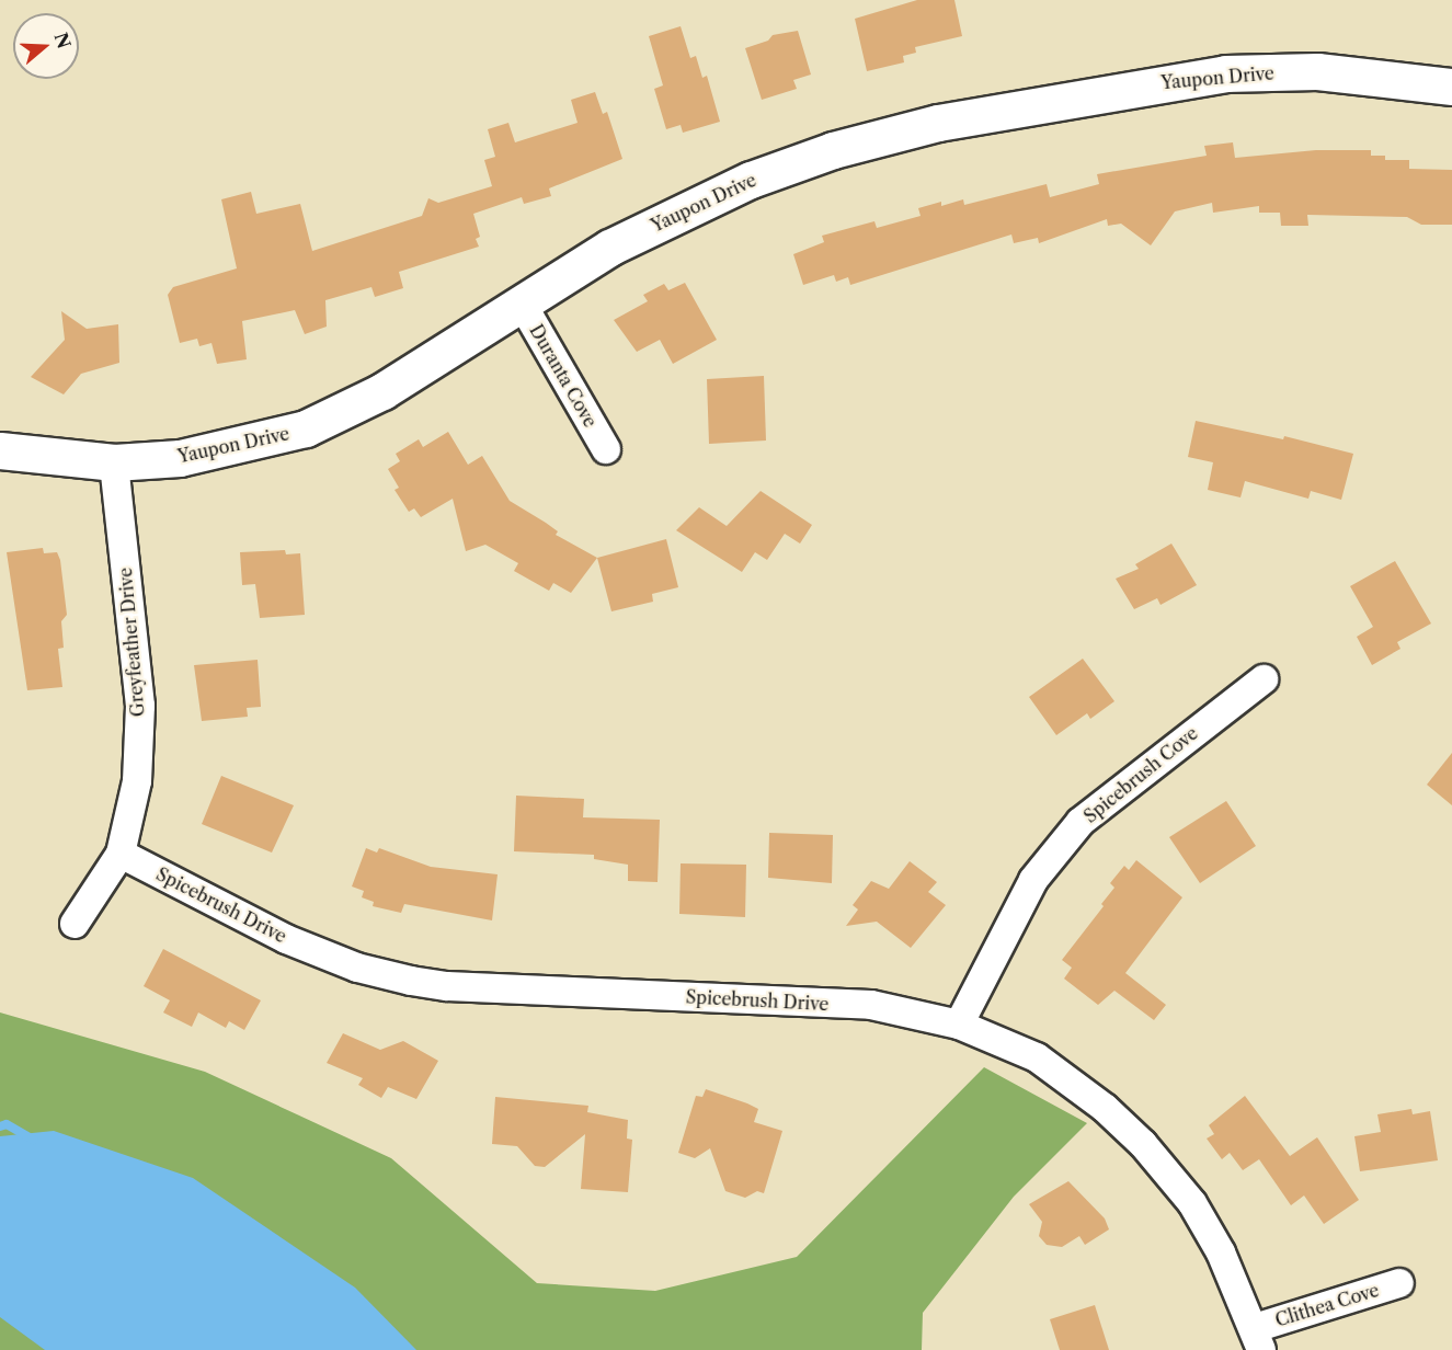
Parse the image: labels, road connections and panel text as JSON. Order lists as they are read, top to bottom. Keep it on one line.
{"streets":{"street":["Yaupon Drive","Duranta Cove","Greyfeather Drive","Spicebrush Cove","Spicebrush Drive","Clithea Cove"]},"crossings":[["Yaupon Drive","Duranta Cove"],["Yaupon Drive","Greyfeather Drive"],["Greyfeather Drive","Spicebrush Drive"],["Spicebrush Cove","Spicebrush Drive"],["Spicebrush Drive","Clithea Cove"]],"north":"right"}
